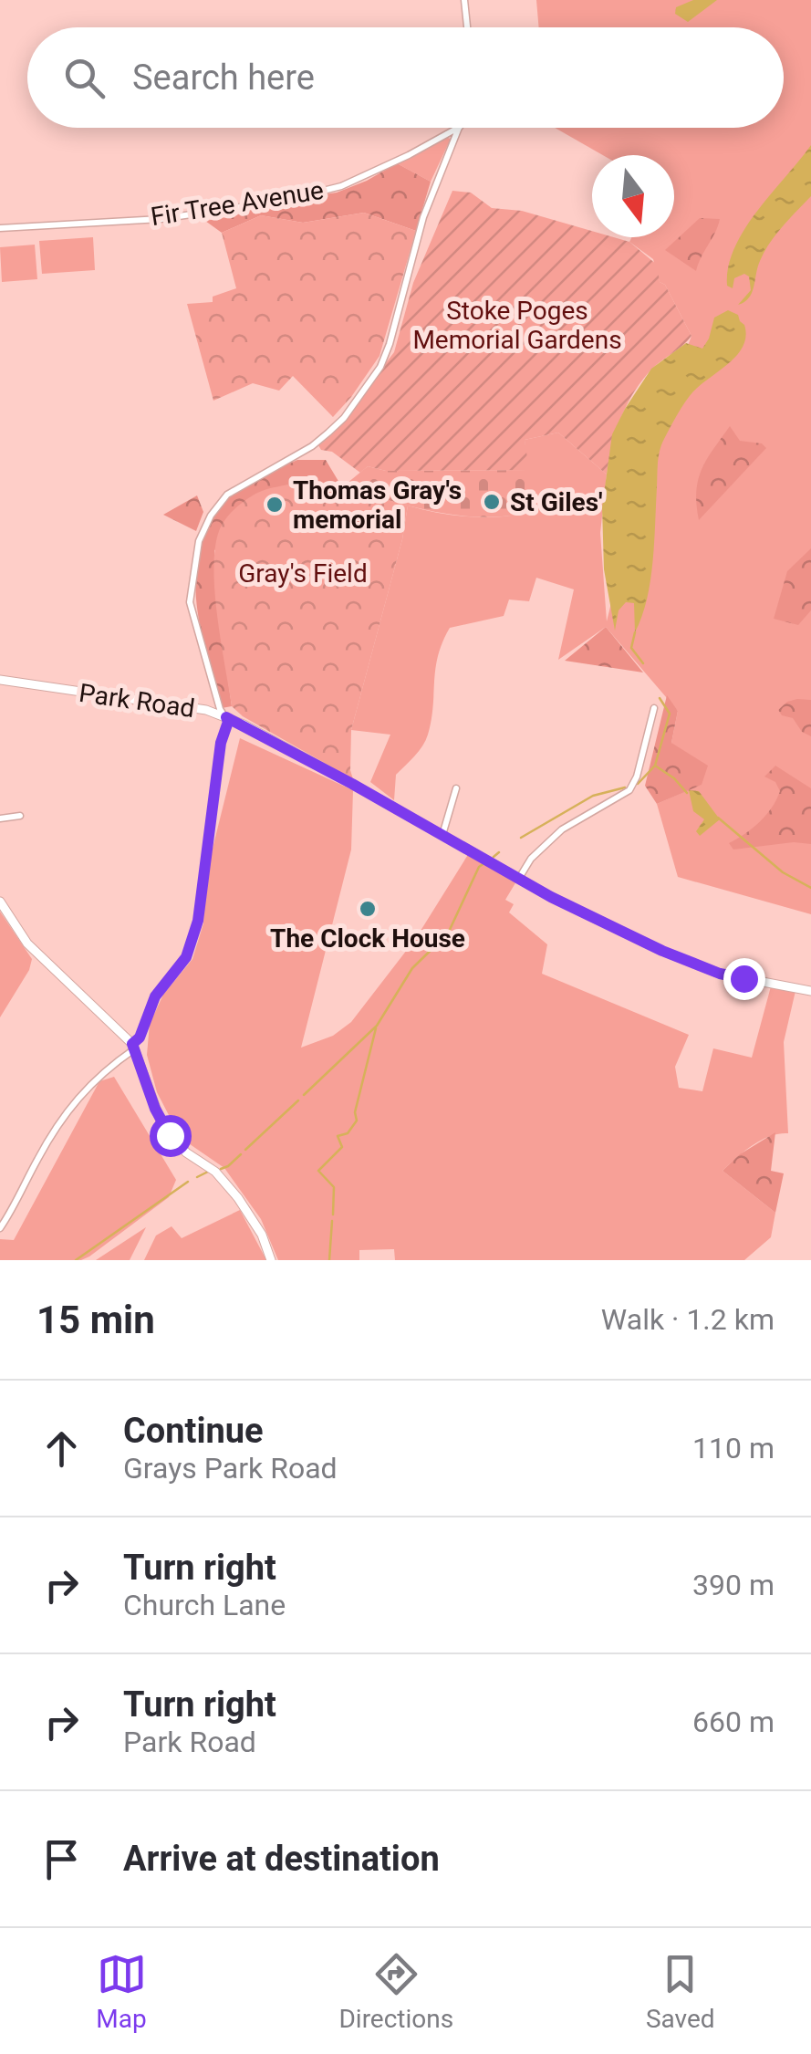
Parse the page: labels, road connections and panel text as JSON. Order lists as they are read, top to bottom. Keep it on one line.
{"streets":{"main road":["Park Road"],"street":["Fir Tree Avenue"]},"parks":["Stoke Poges Memorial Gardens","Gray's Field"],"places":["St Giles'","Thomas Gray's memorial","The Clock House"],"north":"bottom","page":{"search":"Search here","heading":["15 min","Walk · 1.2 km"],"list":[["Continue","Grays Park Road","110 m"],["Turn right","Church Lane","390 m"],["Turn right","Park Road","660 m"],"Arrive at destination"],"nav":["Map","Directions","Saved"]}}
